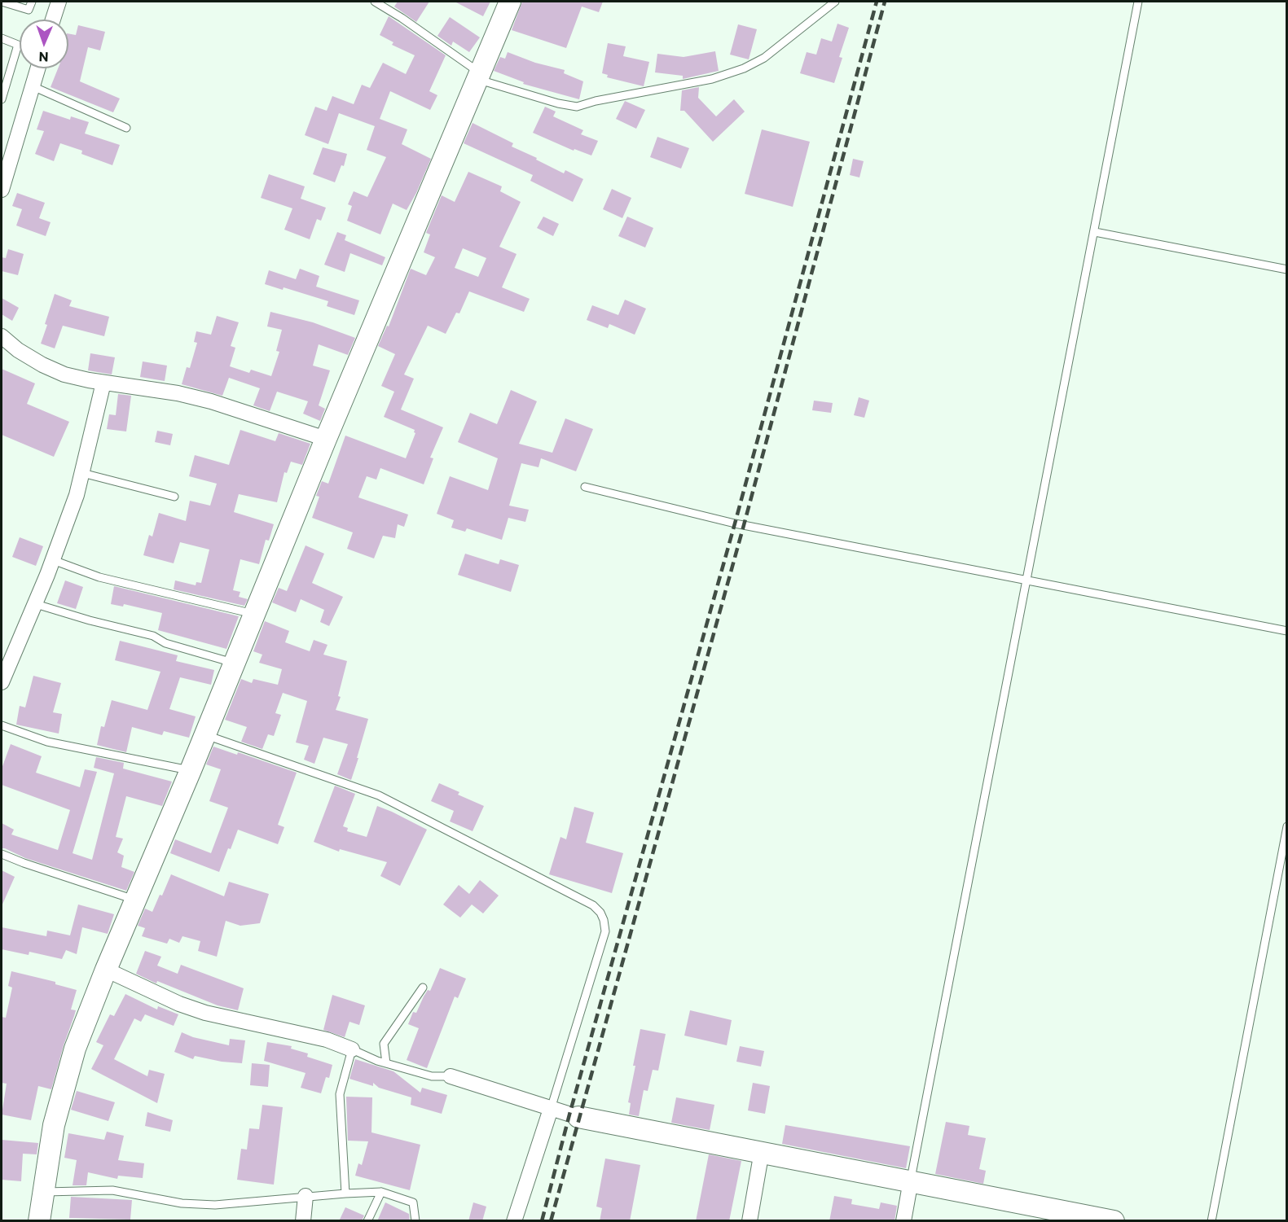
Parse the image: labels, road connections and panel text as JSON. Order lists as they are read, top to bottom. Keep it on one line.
{"north":"bottom"}
